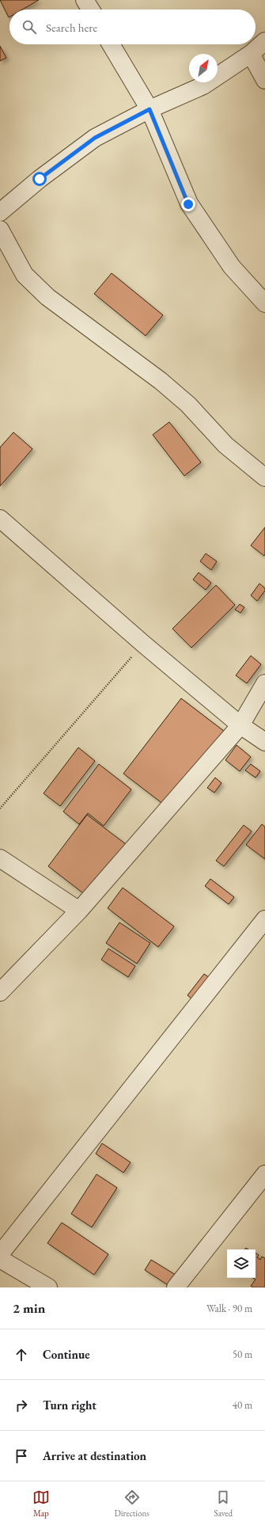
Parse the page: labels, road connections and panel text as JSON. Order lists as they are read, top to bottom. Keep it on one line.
{"north":"top right","page":{"search":"Search here","heading":["2 min","Walk · 90 m"],"list":[["Continue","50 m"],["Turn right","40 m"],"Arrive at destination"],"nav":["Map","Directions","Saved"]}}
